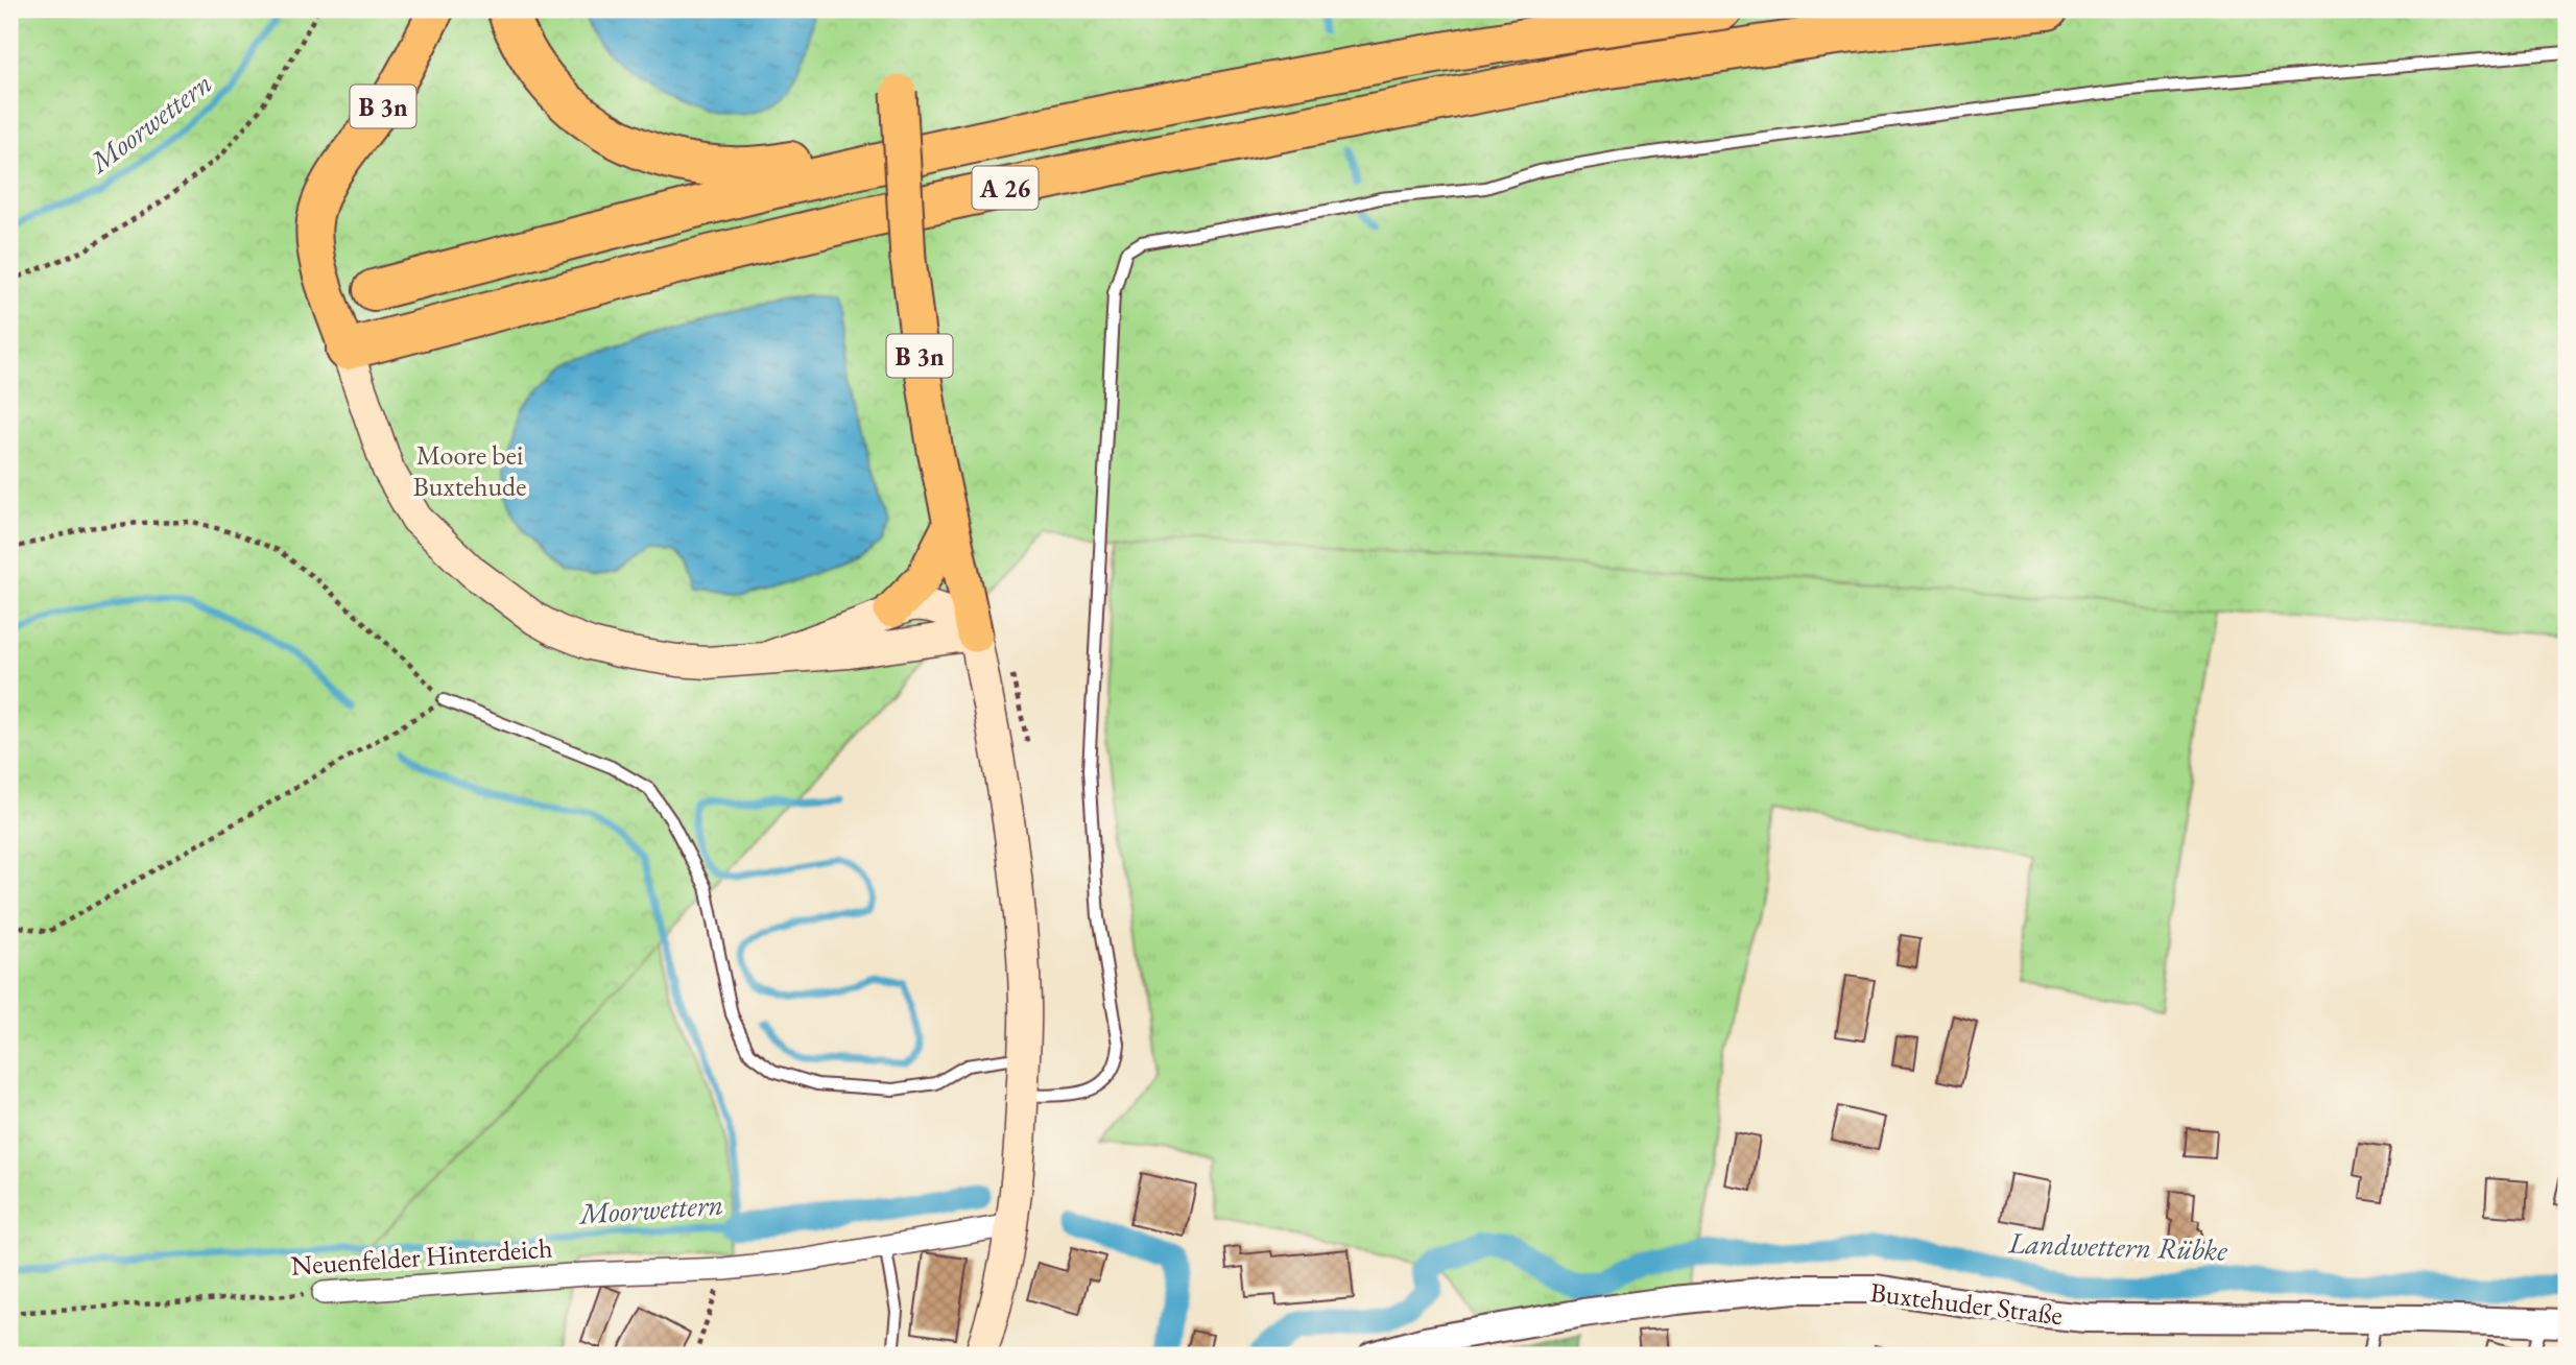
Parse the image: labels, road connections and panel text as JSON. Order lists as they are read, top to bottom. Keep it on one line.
{"streets":{"highway":["A 26"],"main road":["B 3n"],"street":["Neuenfelder Hinterdeich","Buxtehuder Straße"]},"crossings":[["B 3n","A 26"]],"water":["Moorwettern","Landwettern Rübke"],"parks":["Moore bei Buxtehude"]}
